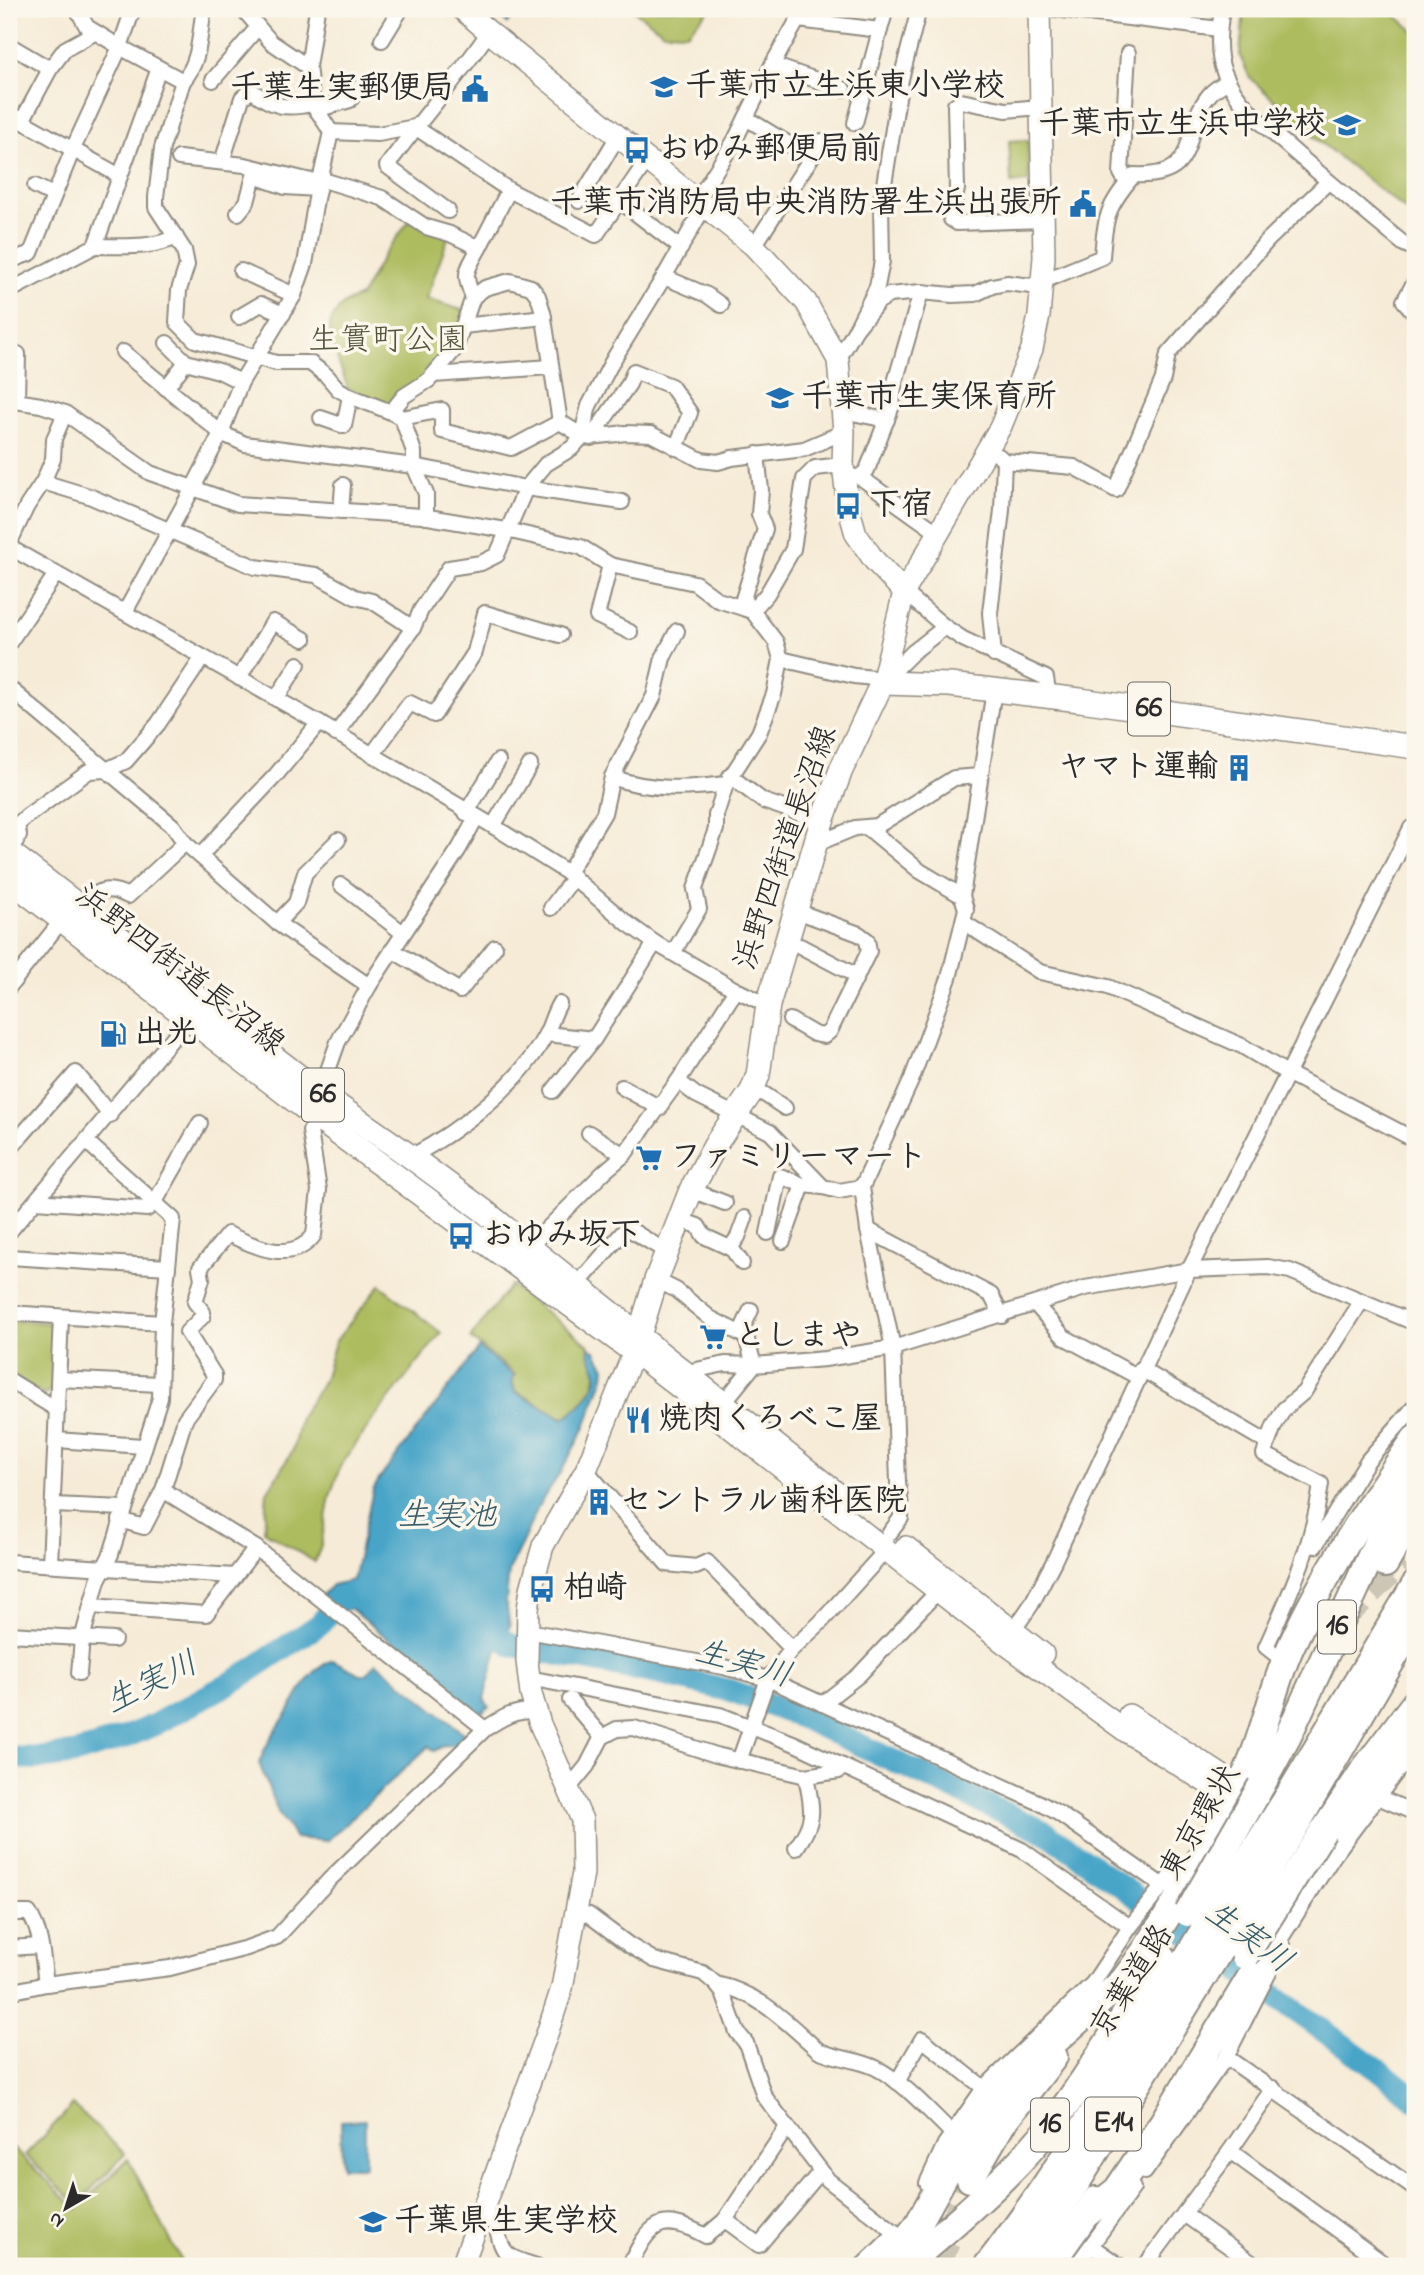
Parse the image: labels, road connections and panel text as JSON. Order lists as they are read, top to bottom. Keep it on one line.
{"streets":{"highway":["16","東京環状","京葉道路","E14"],"main road":["66","浜野四街道長沼線"]},"crossings":[["66","浜野四街道長沼線"],["東京環状","京葉道路"]],"water":["生実池","生実川"],"parks":["生實町公園"],"places":{"school or university":["千葉市立生浜東小学校","千葉市立生浜中学校","千葉市生実保育所","千葉県生実学校"],"public building":["千葉生実郵便局","千葉市消防局中央消防署生浜出張所"],"bus stop":["おゆみ郵便局前","下宿","おゆみ坂下","柏崎"],"building":["ヤマト運輸","セントラル歯科医院"],"fuel station":["出光"],"supermarket":["ファミリーマート","としまや"],"restaurant":["焼肉くろべこ屋"]},"north":"bottom left"}
